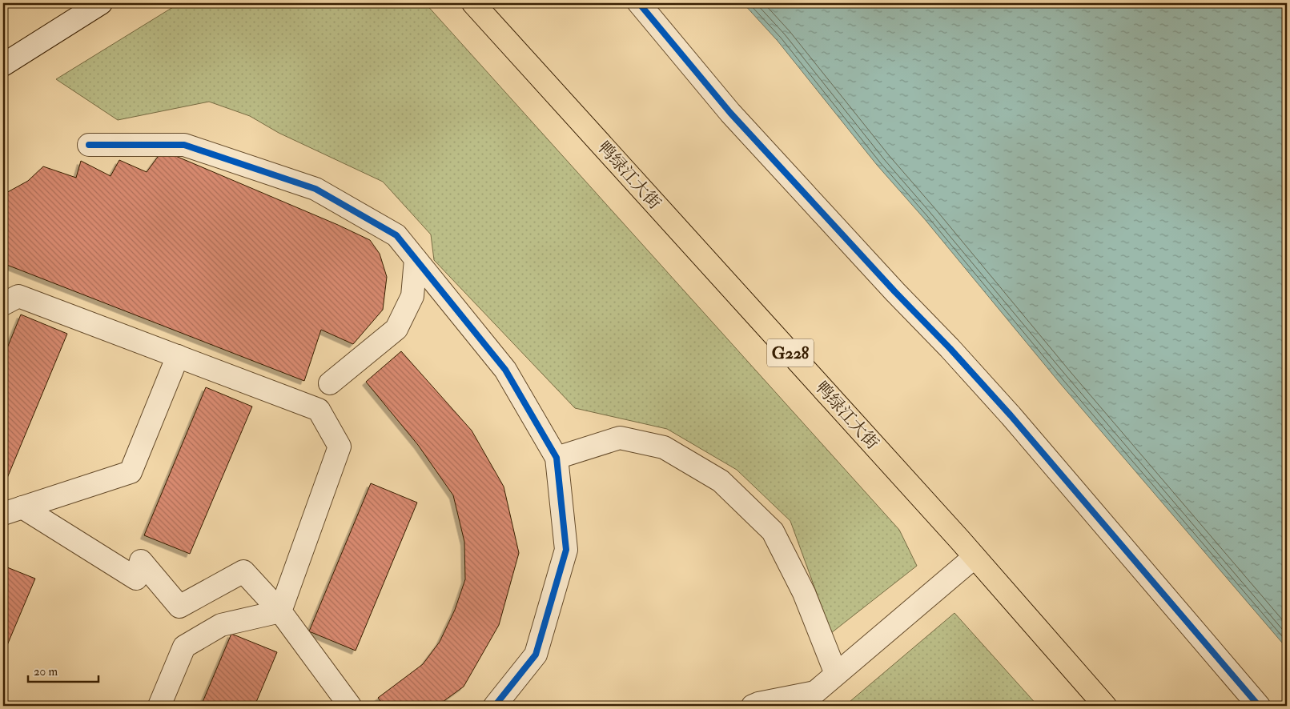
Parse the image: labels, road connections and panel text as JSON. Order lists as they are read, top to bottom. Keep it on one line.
{"streets":{"highway":["鸭绿江大街","G228"]},"scale_bar":"20 m"}
